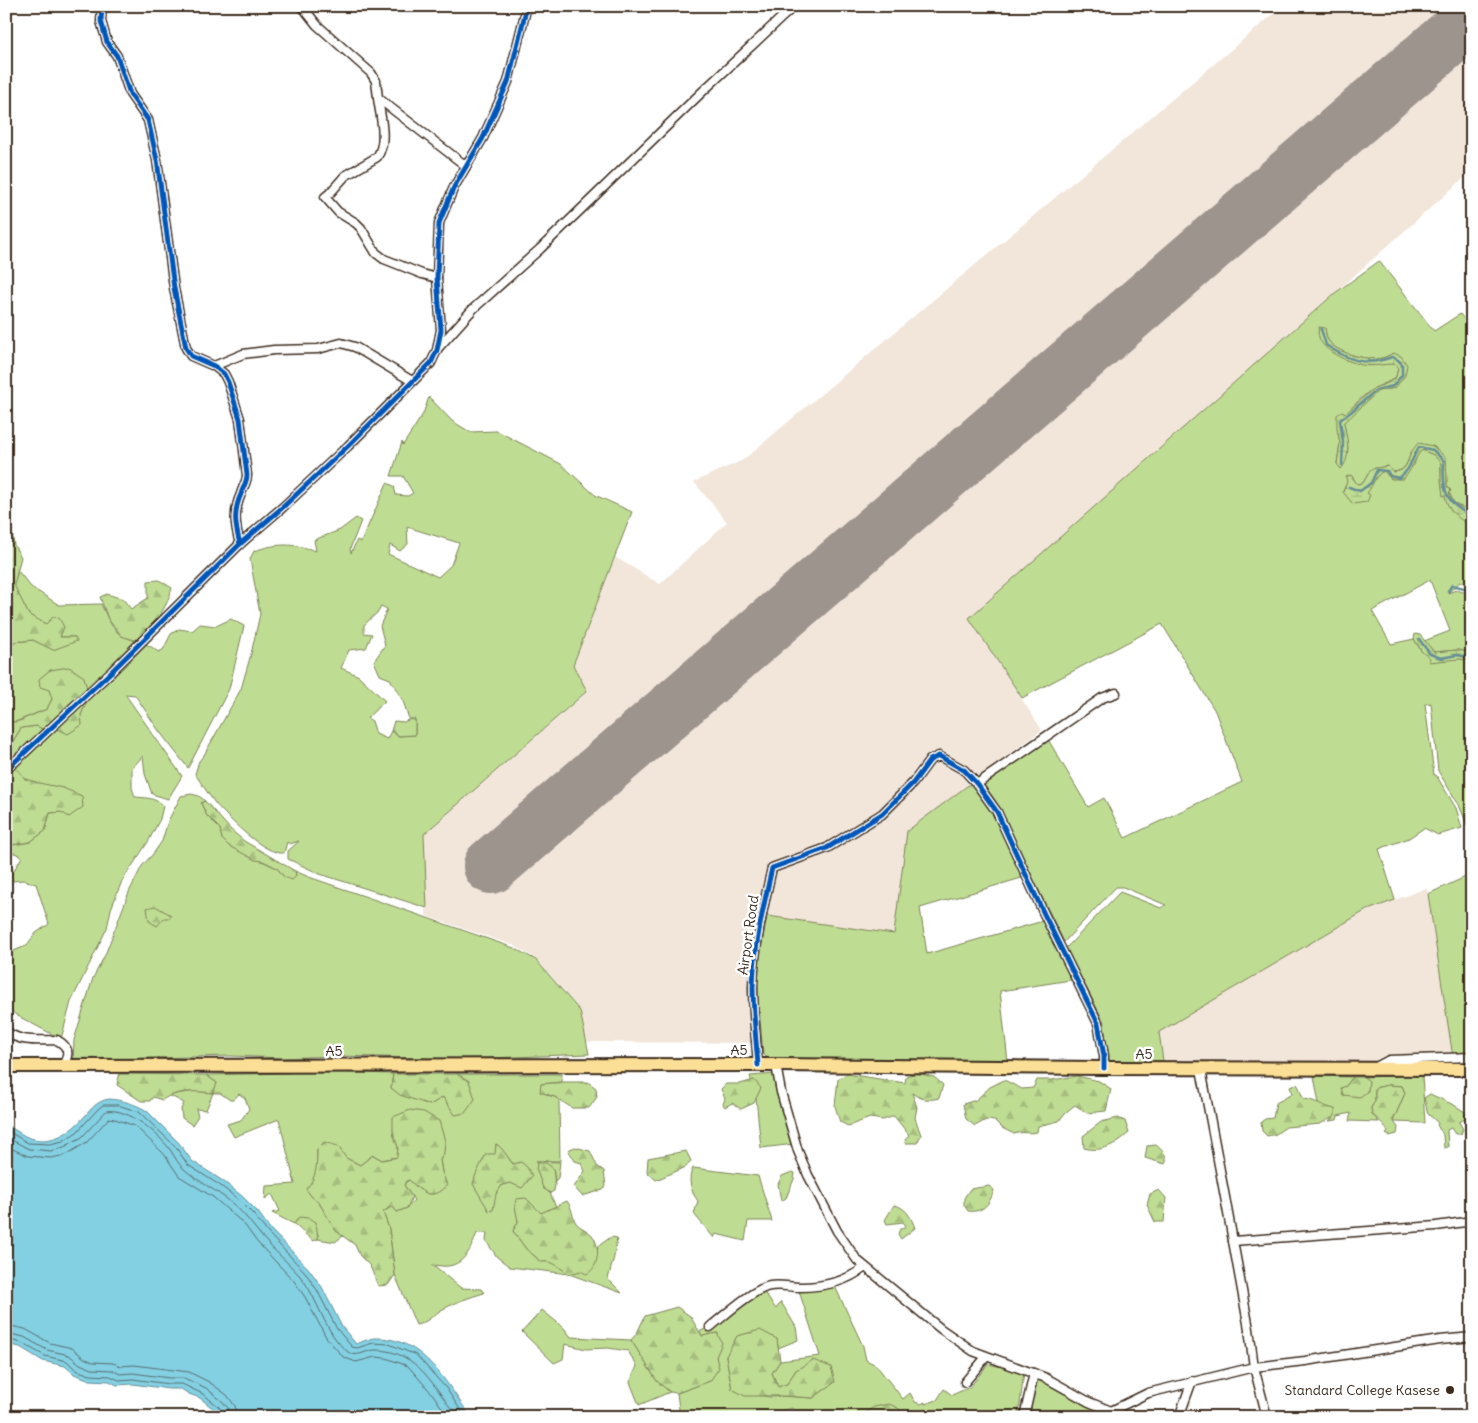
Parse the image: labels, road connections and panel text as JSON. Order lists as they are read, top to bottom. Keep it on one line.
{"streets":{"highway":["A5"],"street":["Airport Road"]},"crossings":[["Airport Road","A5"]],"places":["Standard College Kasese"]}
